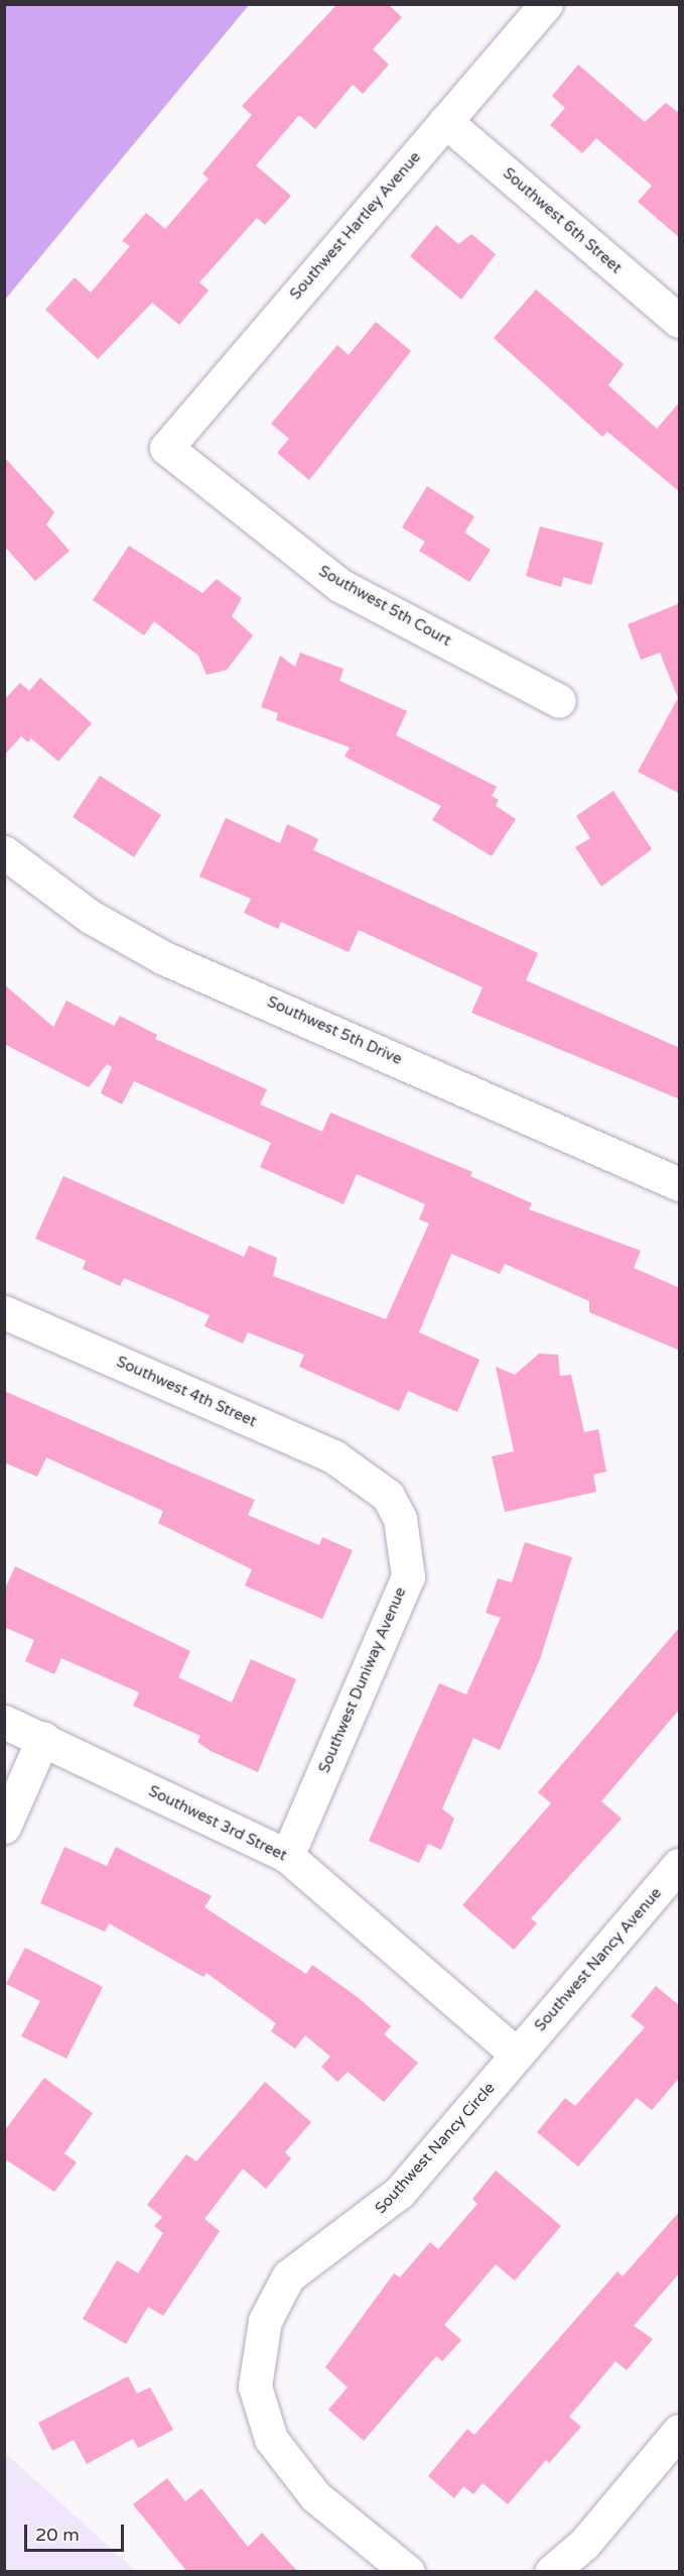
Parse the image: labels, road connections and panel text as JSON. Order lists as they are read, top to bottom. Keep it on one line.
{"streets":{"street":["Southwest 6th Street","Southwest Hartley Avenue","Southwest 5th Court","Southwest 5th Drive","Southwest 4th Street","Southwest Duniway Avenue","Southwest 3rd Street","Southwest Nancy Avenue","Southwest Nancy Circle"]},"crossings":[["Southwest 6th Street","Southwest Hartley Avenue"],["Southwest Hartley Avenue","Southwest 5th Court"],["Southwest 4th Street","Southwest Duniway Avenue"],["Southwest Duniway Avenue","Southwest 3rd Street"],["Southwest 3rd Street","Southwest Nancy Avenue"],["Southwest 3rd Street","Southwest Nancy Circle"],["Southwest Nancy Avenue","Southwest Nancy Circle"]],"scale_bar":"20 m"}
